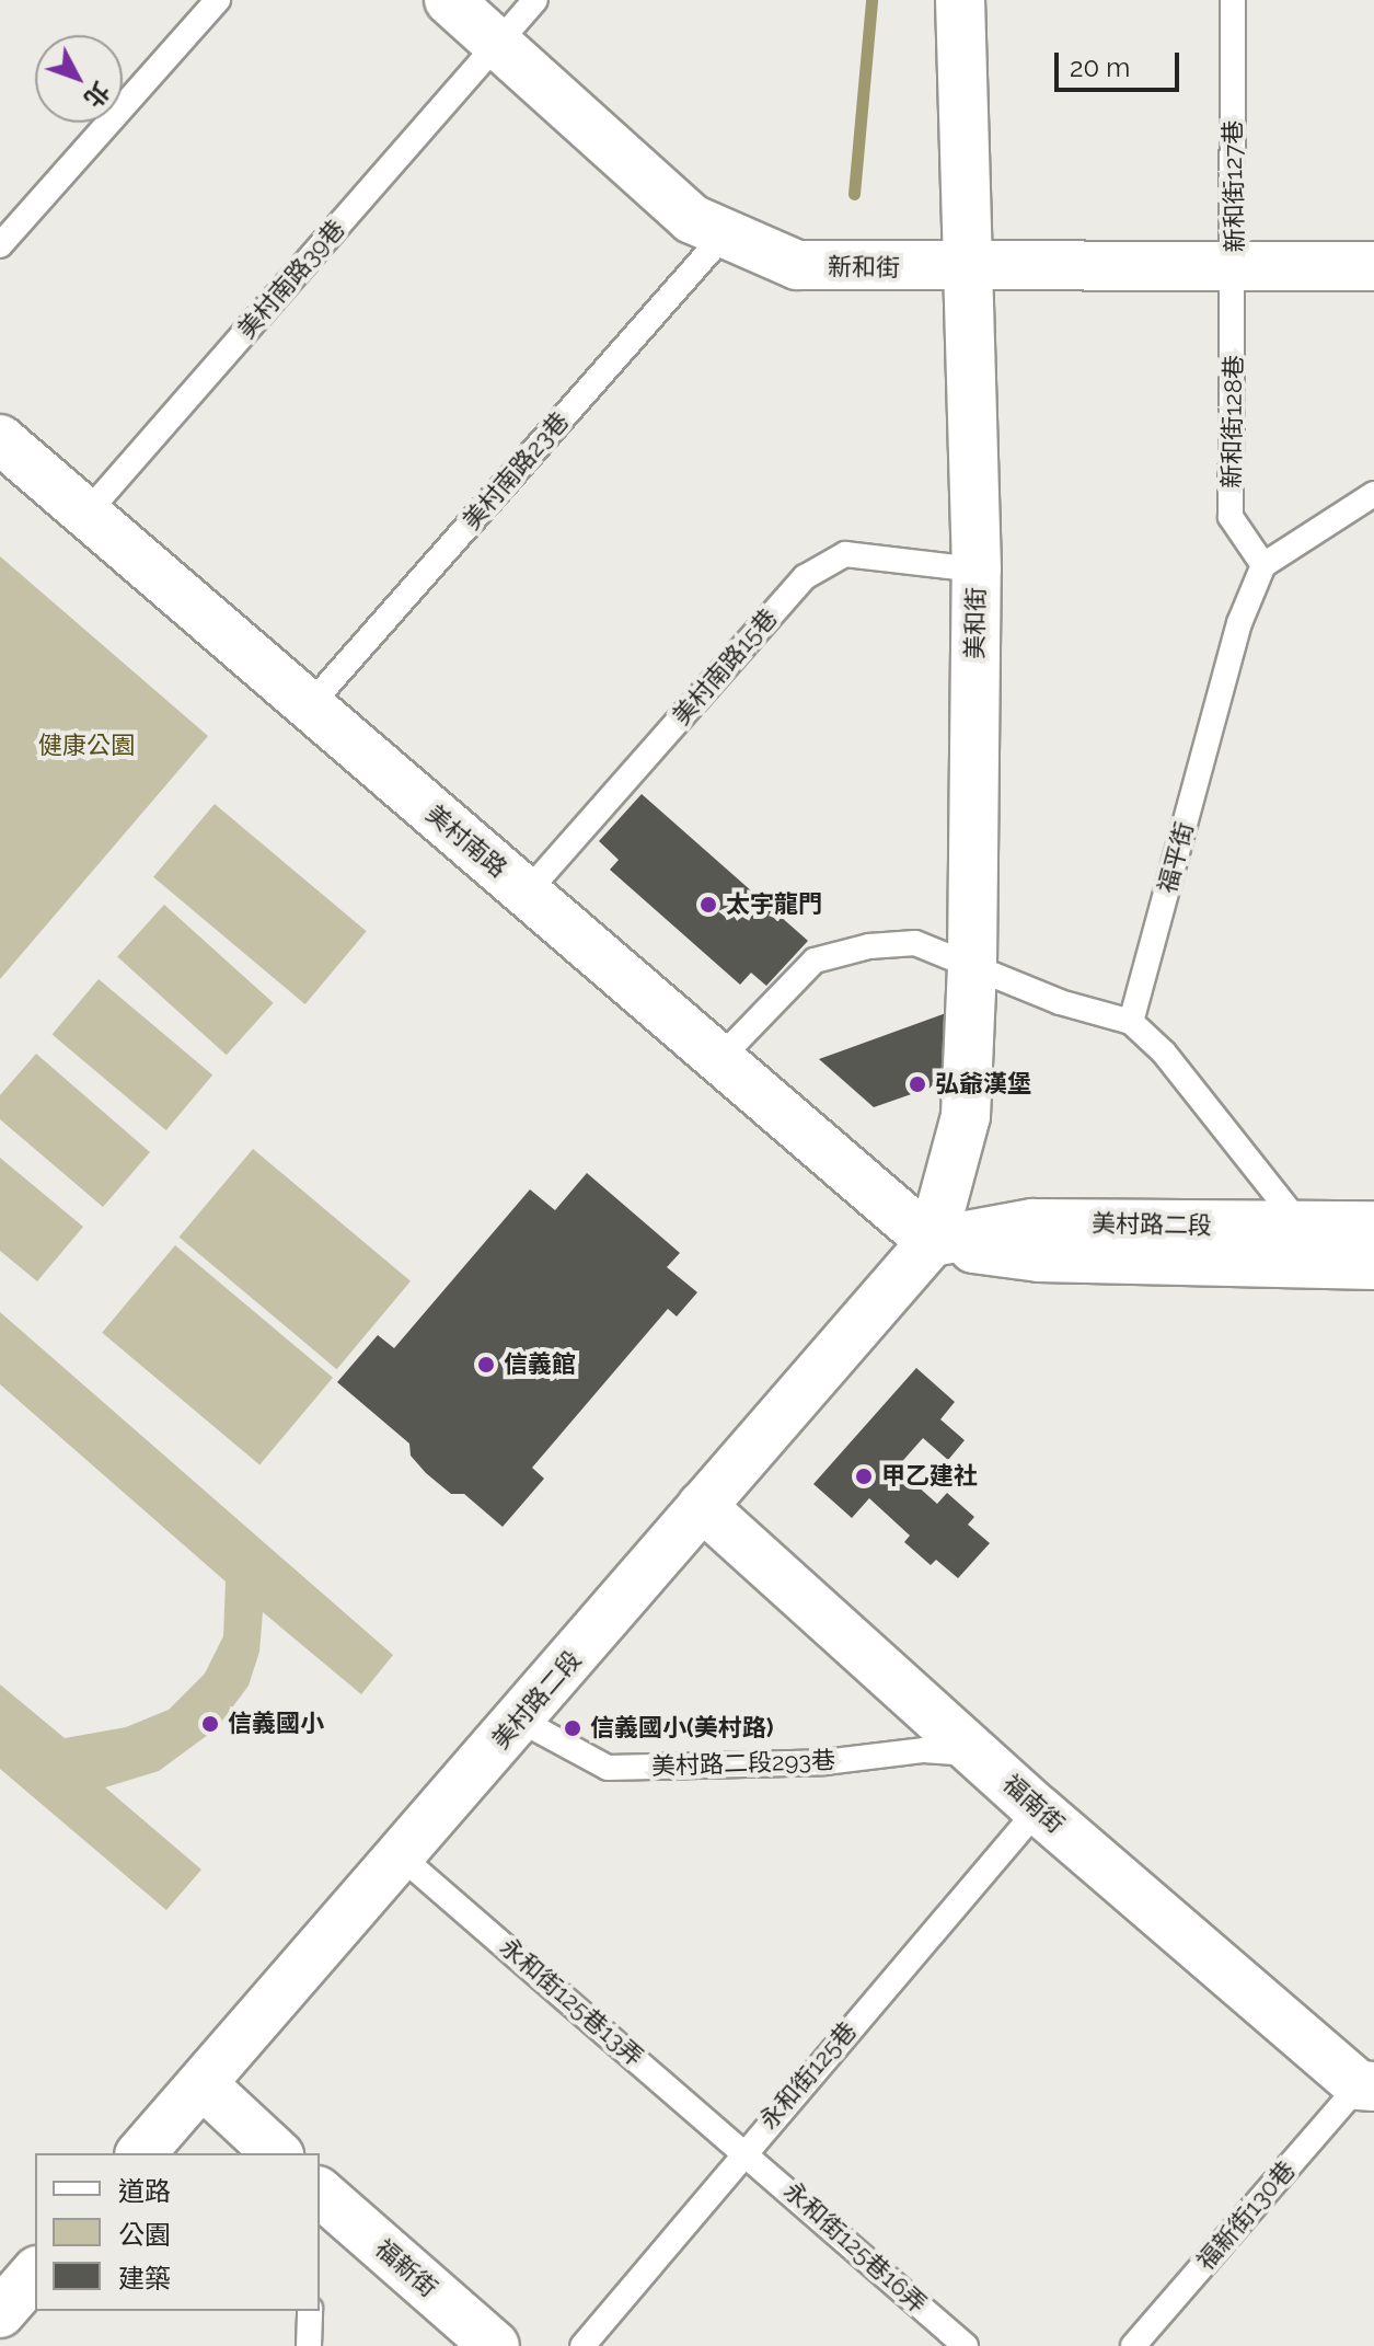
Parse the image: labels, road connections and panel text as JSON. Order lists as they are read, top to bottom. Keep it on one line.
{"streets":{"street":["新和街","美和街","美村南路","美村路二段","福南街","福新街"],"lane":["新和街127巷","美村南路39巷","新和街128巷","美村南路23巷","美村南路15巷","福平街","美村路二段293巷","永和街125巷13弄","永和街125巷","福新街130巷","永和街125巷16弄"]},"crossings":[["新和街127巷","新和街"],["新和街127巷","新和街128巷"],["新和街","美村南路39巷"],["新和街","新和街128巷"],["新和街","美村南路23巷"],["新和街","美和街"],["美村南路39巷","美村南路"],["新和街128巷","福平街"],["美村南路23巷","美村南路"],["美和街","美村南路15巷"],["美和街","美村南路"],["美和街","美村路二段"],["美村南路15巷","美村南路"],["美村南路","美村路二段"],["美村路二段","美村路二段293巷"],["美村路二段","福南街"],["美村路二段","永和街125巷13弄"],["美村路二段293巷","福南街"],["福南街","永和街125巷"],["福南街","福新街130巷"],["永和街125巷13弄","永和街125巷"],["永和街125巷13弄","永和街125巷16弄"],["永和街125巷","永和街125巷16弄"]],"parks":["健康公園"],"places":["太宇龍門","弘爺漢堡","信義館","甲乙建社","信義國小","信義國小(美村路)"],"legend":["道路","公園","建築"],"scale_bar":"20 m","north":"bottom right"}
